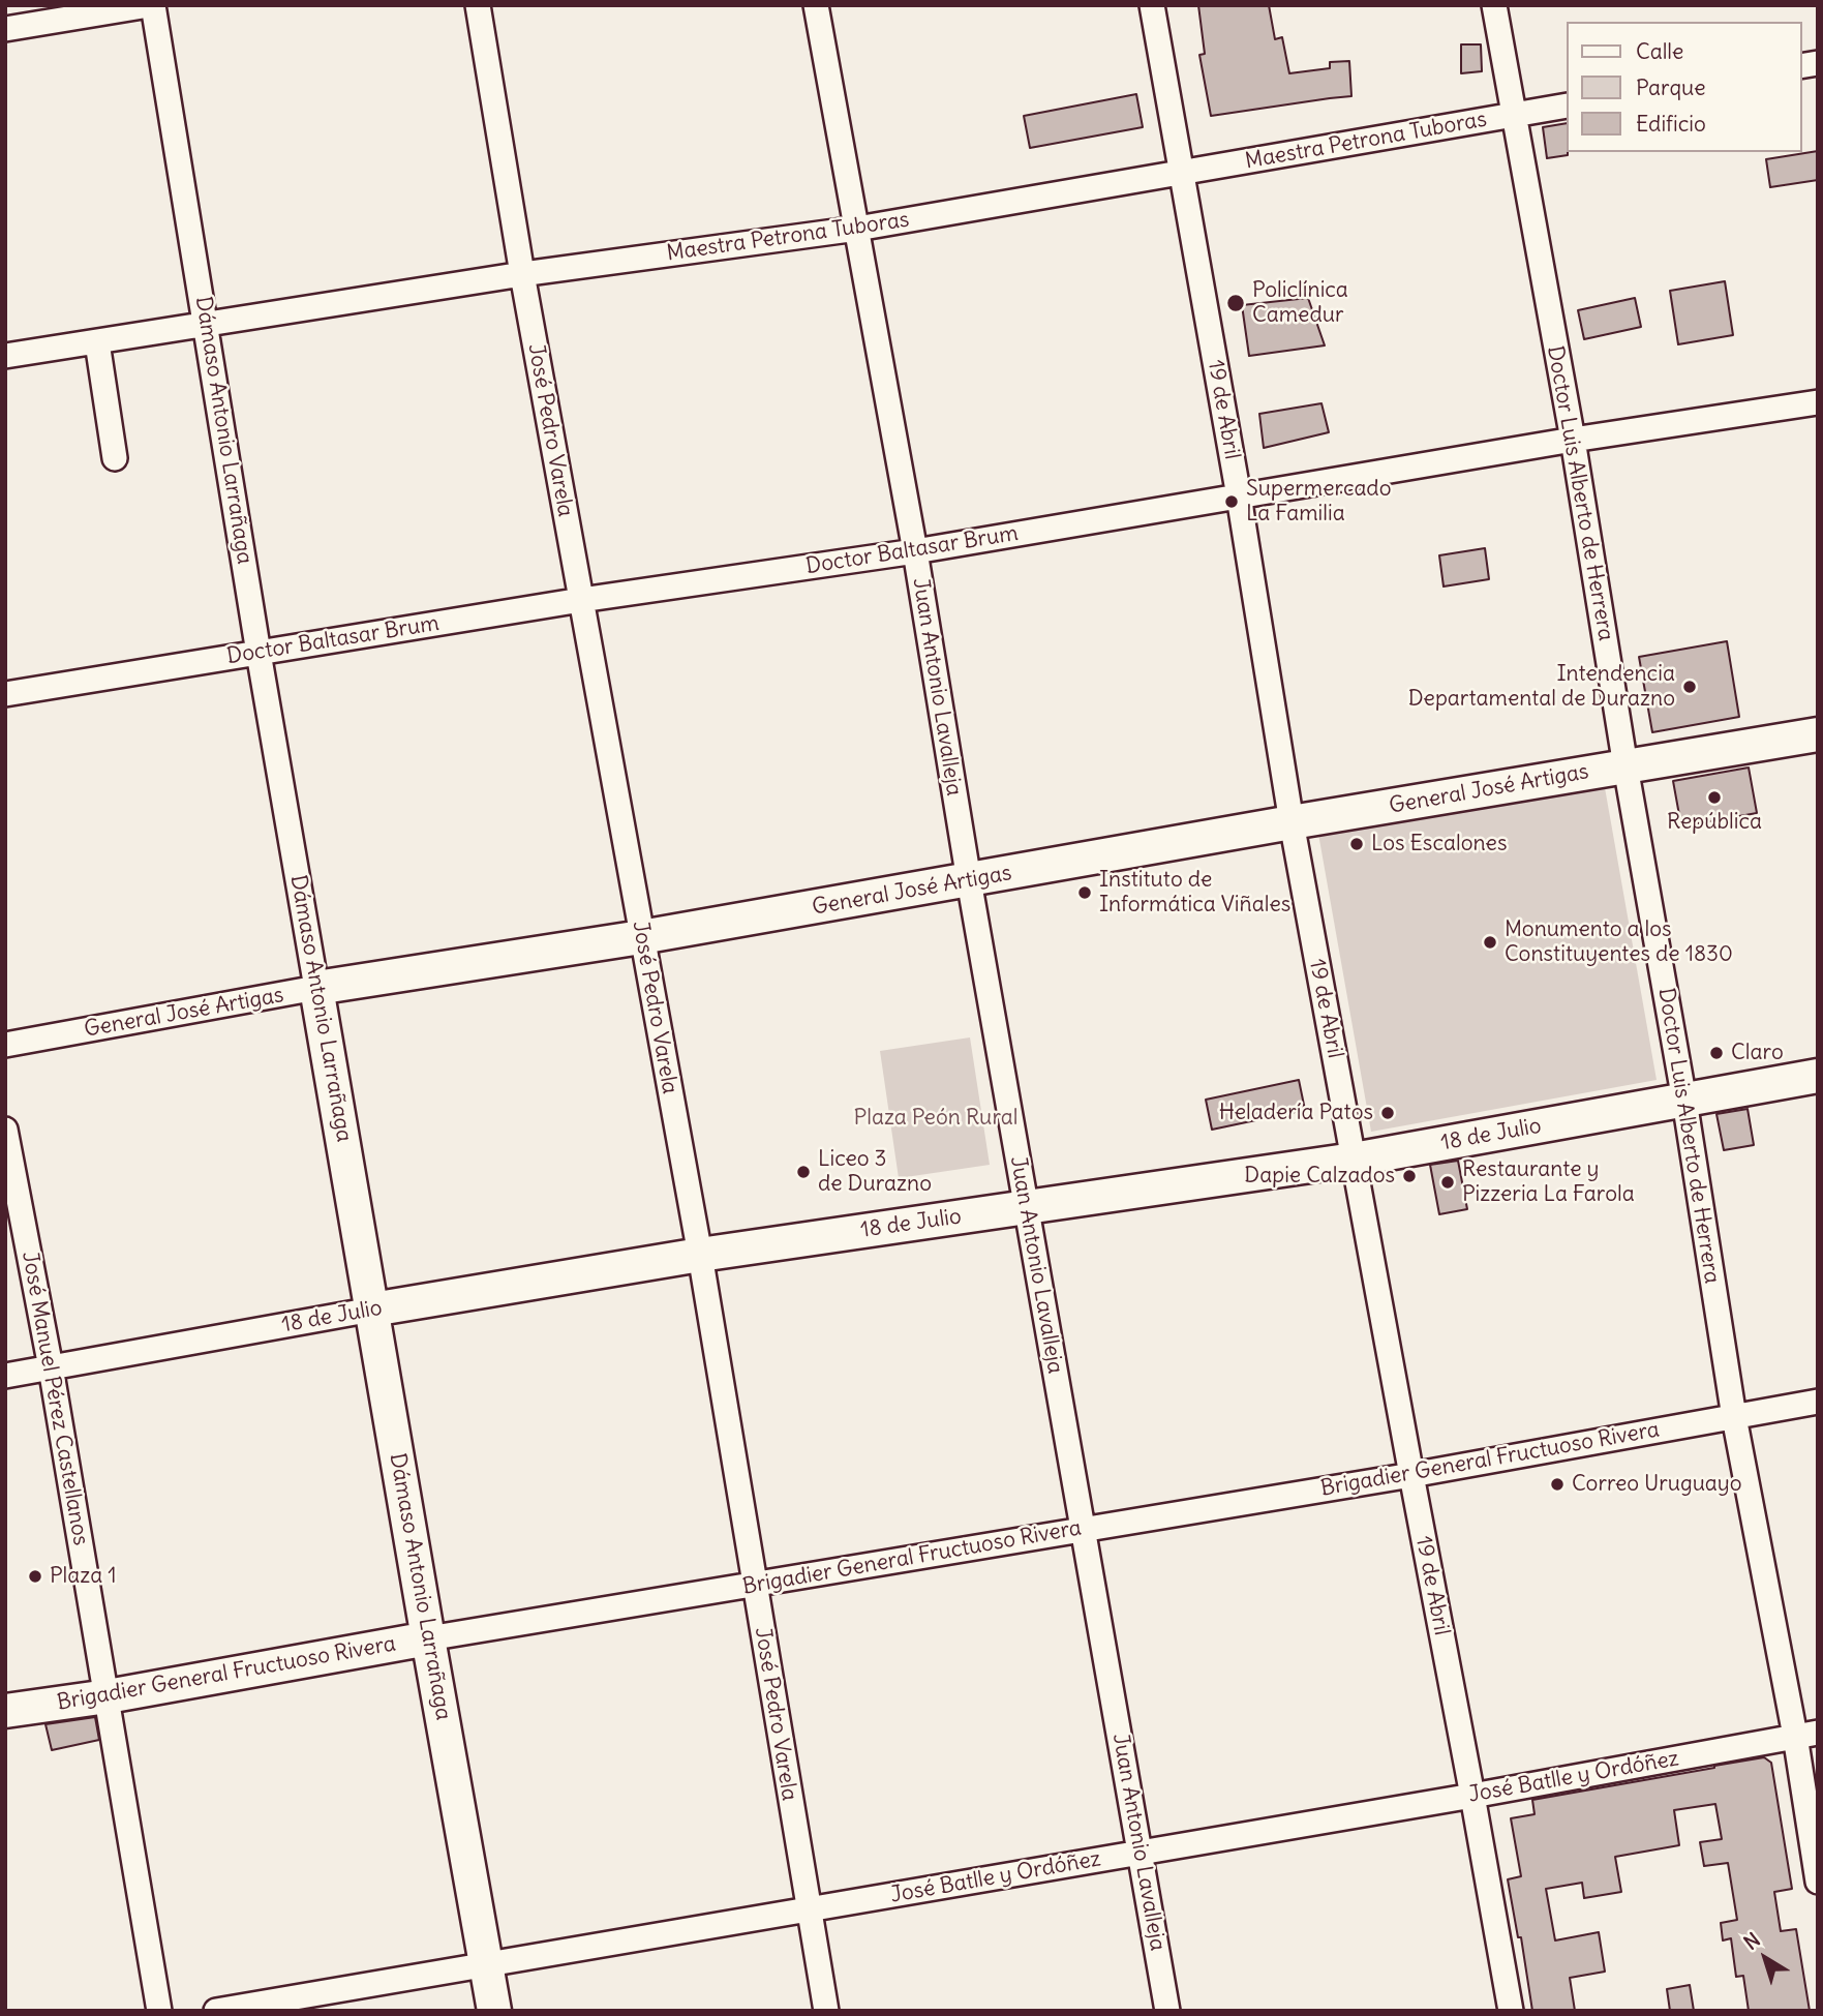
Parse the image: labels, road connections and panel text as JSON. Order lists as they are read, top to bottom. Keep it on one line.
{"streets":{"street":["Maestra Petrona Tuboras","19 de Abril","Dámaso Antonio Larrañaga","José Pedro Varela","Doctor Luis Alberto de Herrera","Doctor Baltasar Brum","Juan Antonio Lavalleja","General José Artigas","18 de Julio","José Manuel Pérez Castellanos","Brigadier General Fructuoso Rivera","José Batlle y Ordóñez"]},"crossings":[["Maestra Petrona Tuboras","19 de Abril"],["Maestra Petrona Tuboras","Dámaso Antonio Larrañaga"],["Maestra Petrona Tuboras","José Pedro Varela"],["Maestra Petrona Tuboras","Doctor Luis Alberto de Herrera"],["Maestra Petrona Tuboras","Juan Antonio Lavalleja"],["19 de Abril","Doctor Baltasar Brum"],["19 de Abril","General José Artigas"],["19 de Abril","18 de Julio"],["19 de Abril","Brigadier General Fructuoso Rivera"],["19 de Abril","José Batlle y Ordóñez"],["Dámaso Antonio Larrañaga","Doctor Baltasar Brum"],["Dámaso Antonio Larrañaga","General José Artigas"],["Dámaso Antonio Larrañaga","18 de Julio"],["Dámaso Antonio Larrañaga","Brigadier General Fructuoso Rivera"],["Dámaso Antonio Larrañaga","José Batlle y Ordóñez"],["José Pedro Varela","Doctor Baltasar Brum"],["José Pedro Varela","General José Artigas"],["José Pedro Varela","18 de Julio"],["José Pedro Varela","Brigadier General Fructuoso Rivera"],["José Pedro Varela","José Batlle y Ordóñez"],["Doctor Luis Alberto de Herrera","Doctor Baltasar Brum"],["Doctor Luis Alberto de Herrera","General José Artigas"],["Doctor Luis Alberto de Herrera","18 de Julio"],["Doctor Luis Alberto de Herrera","Brigadier General Fructuoso Rivera"],["Doctor Luis Alberto de Herrera","José Batlle y Ordóñez"],["Doctor Baltasar Brum","Juan Antonio Lavalleja"],["Juan Antonio Lavalleja","General José Artigas"],["Juan Antonio Lavalleja","18 de Julio"],["Juan Antonio Lavalleja","Brigadier General Fructuoso Rivera"],["Juan Antonio Lavalleja","José Batlle y Ordóñez"],["18 de Julio","José Manuel Pérez Castellanos"],["José Manuel Pérez Castellanos","Brigadier General Fructuoso Rivera"]],"parks":["Plaza Peón Rural"],"places":["Policlínica Camedur","Supermercado La Familia","Intendencia Departamental de Durazno","República","Los Escalones","Instituto de Informática Viñales","Monumento a los Constituyentes de 1830","Claro","Heladería Patos","Liceo 3 de Durazno","Dapie Calzados","Restaurante y Pizzeria La Farola","Correo Uruguayo","Plaza 1"],"legend":["Calle","Parque","Edificio"],"north":"top left"}
